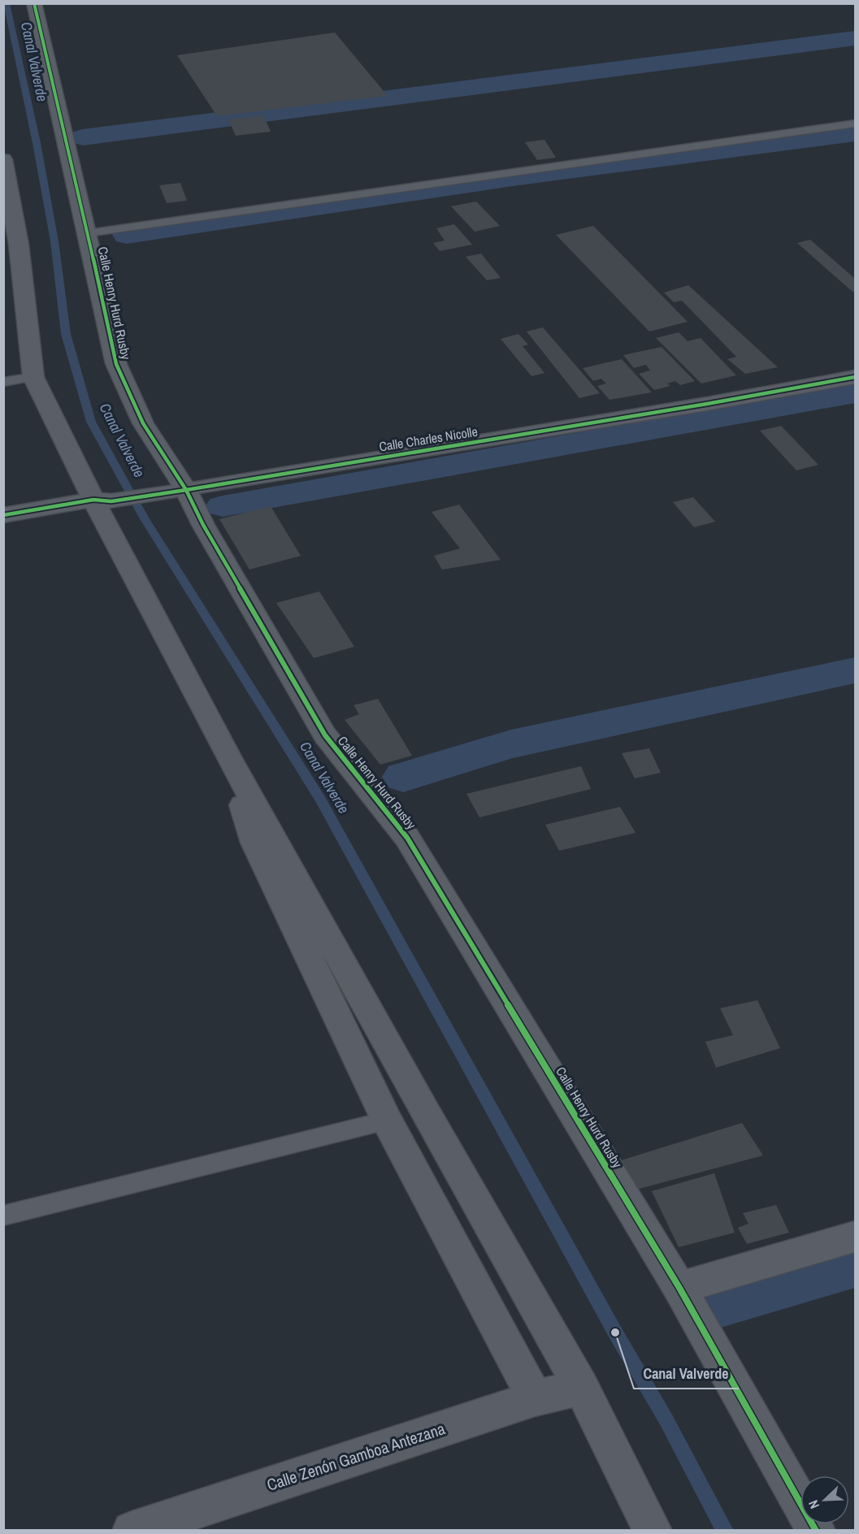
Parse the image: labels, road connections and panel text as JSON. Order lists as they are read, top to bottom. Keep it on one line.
{"streets":{"street":["Calle Henry Hurd Rusby","Calle Charles Nicolle","Calle Zenón Gamboa Antezana"]},"crossings":[["Calle Henry Hurd Rusby","Calle Charles Nicolle"]],"water":["Canal Valverde"],"places":["Canal Valverde"],"north":"bottom left"}
